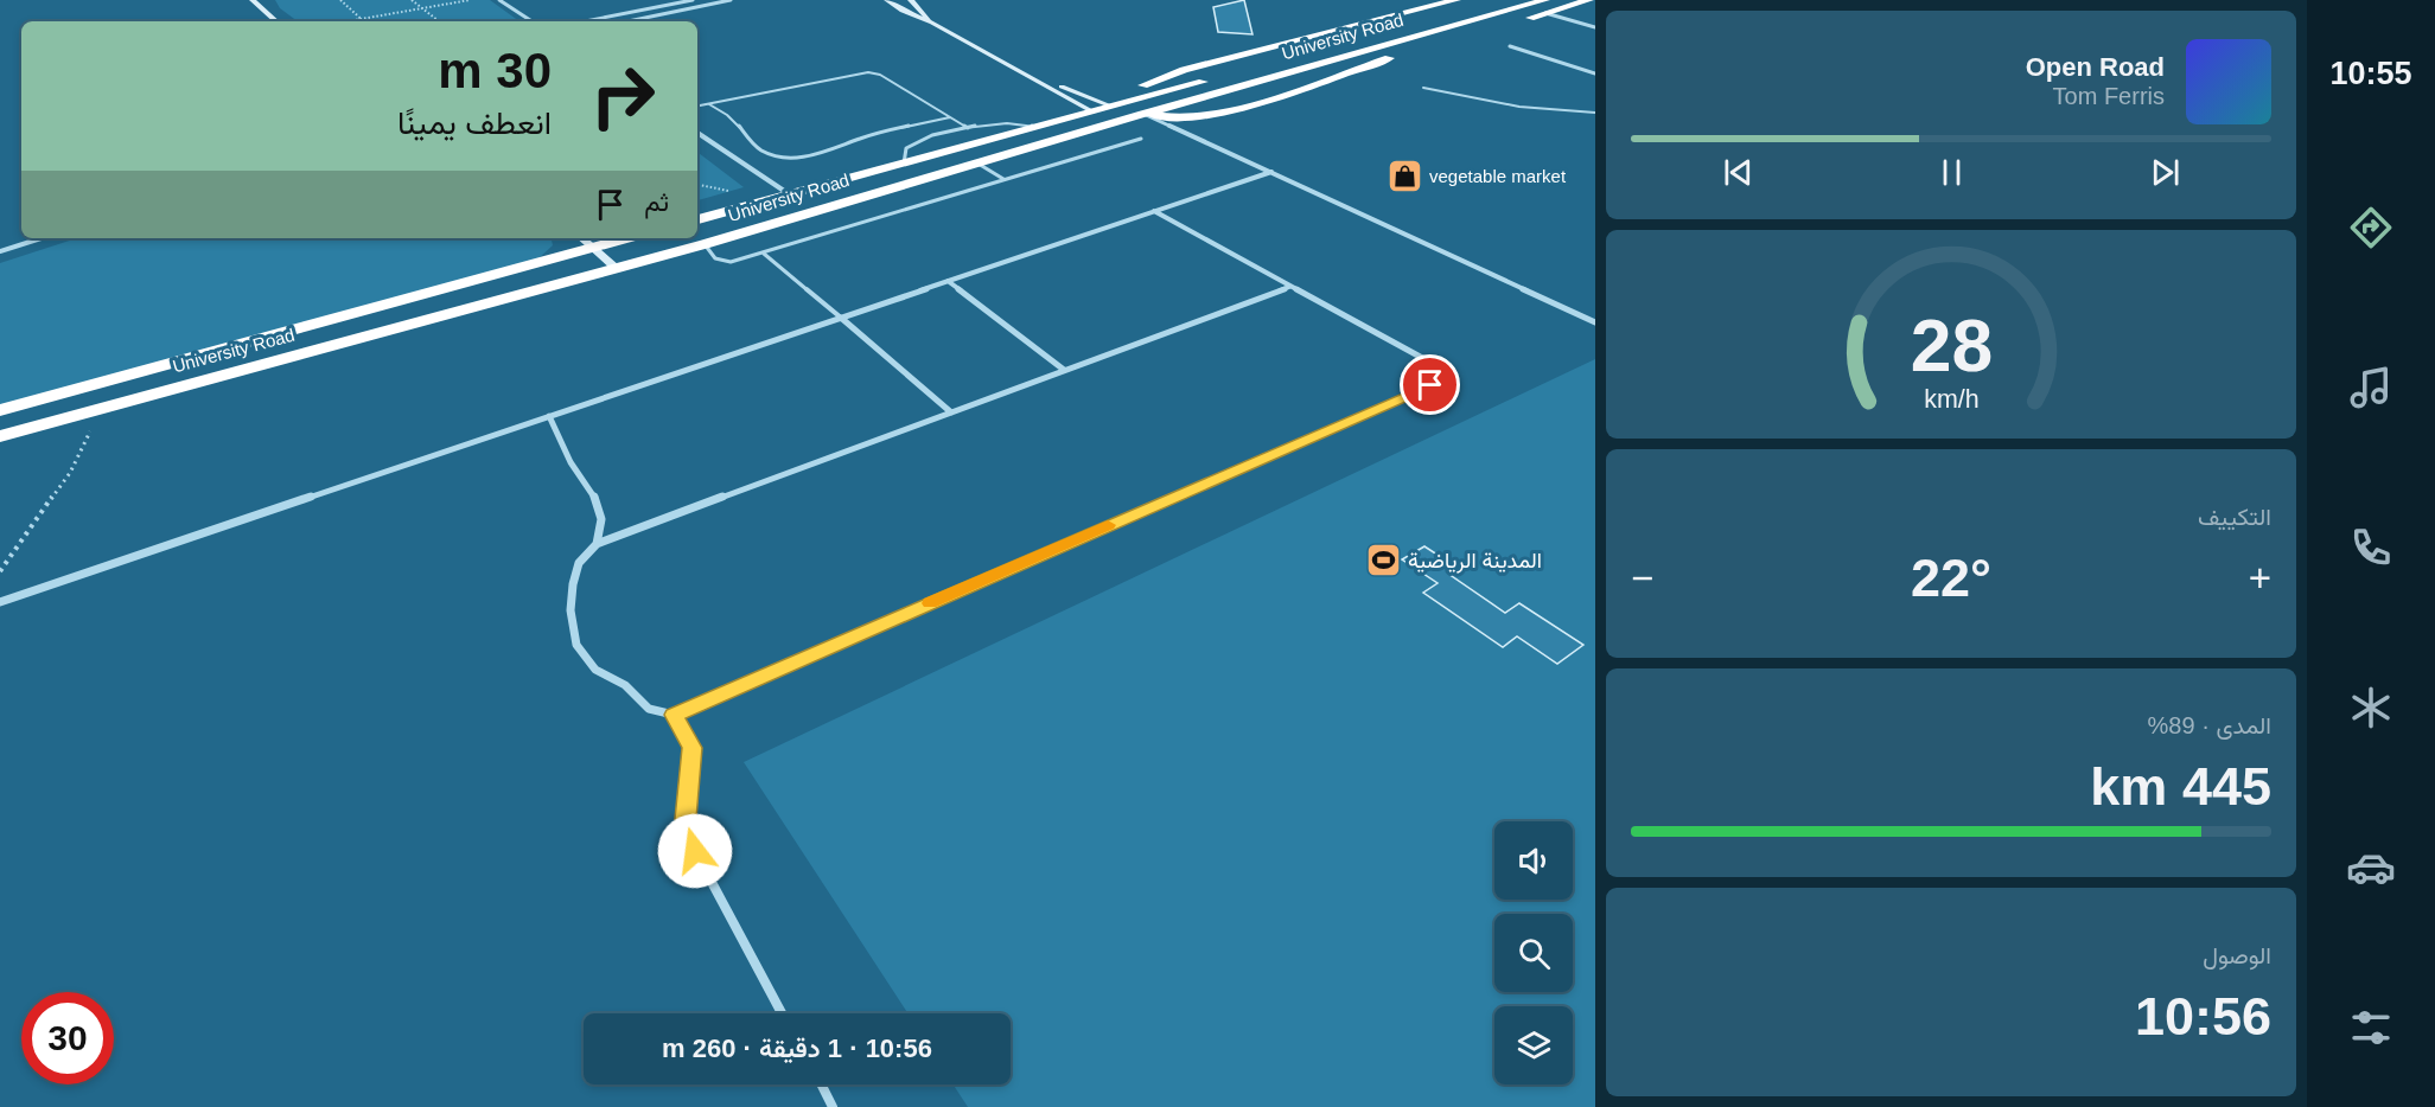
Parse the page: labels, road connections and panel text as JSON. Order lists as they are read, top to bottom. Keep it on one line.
{"streets":{"highway":["University Road"]},"places":{"shop":["vegetable market"],"sports":["المدينة الرياضية"]},"page":{"tabs":"10:55","turn":["30 m","انعطف يمينًا"],"song":["Open Road","Tom Ferris"],"then":"ثم","tile":["التكييف",["المدى · 89%","445 km"],["الوصول","10:56"]],"heat":["−","22°","+"],"limit":"30","trip":"10:56 · 1 دقيقة · 260 m","gauge":["28","km/h"]}}
